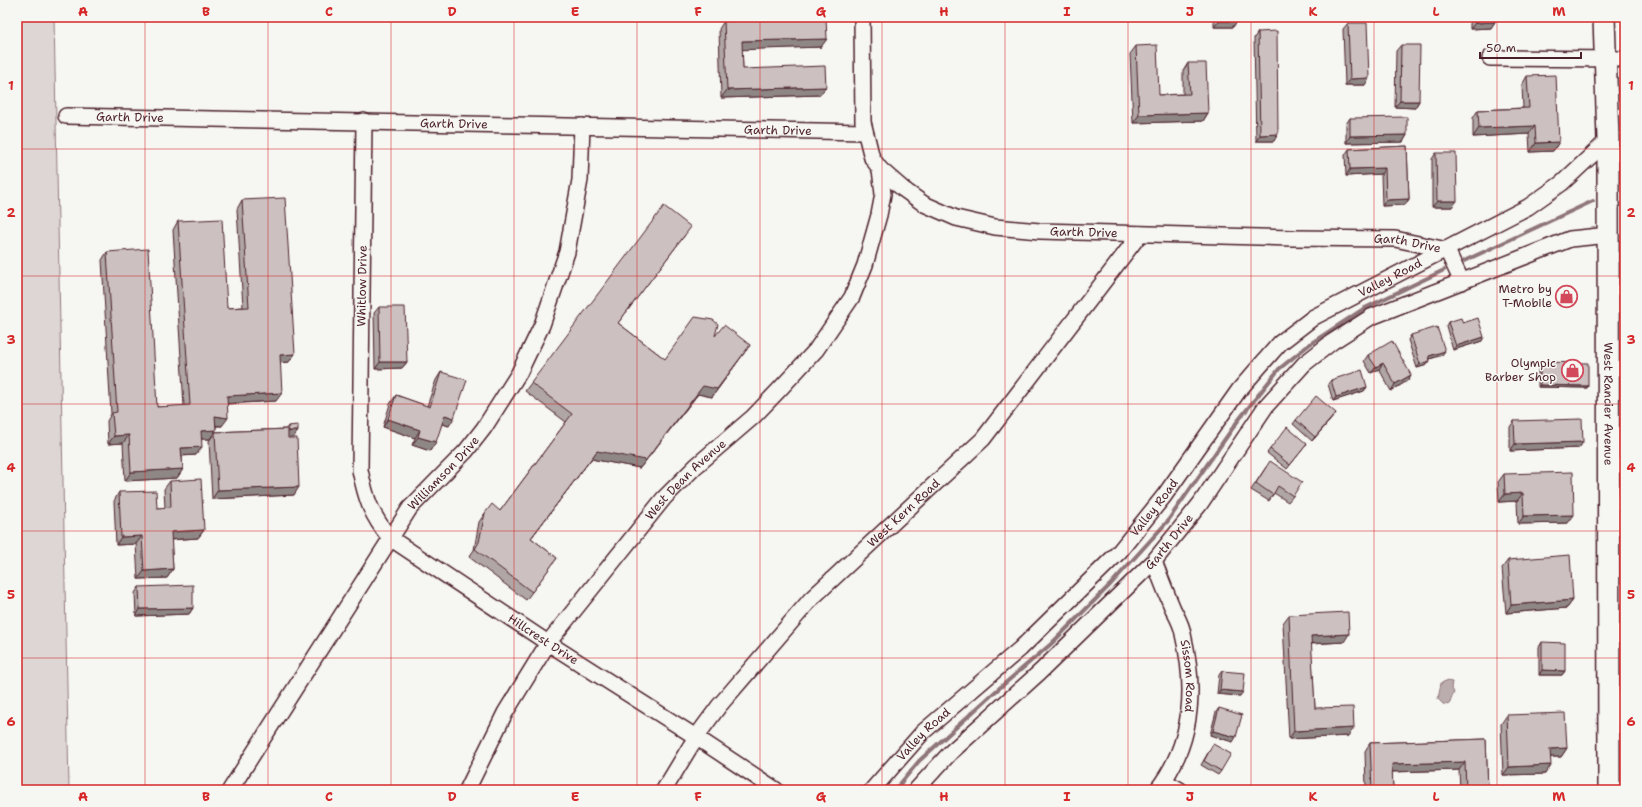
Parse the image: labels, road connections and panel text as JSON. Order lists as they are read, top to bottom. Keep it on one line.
{"streets":{"main road":["West Rancier Avenue"],"street":["Garth Drive","Valley Road","Whitlow Drive","Williamson Drive","West Dean Avenue","West Kern Road","Hillcrest Drive","Sissom Road"]},"crossings":[["Garth Drive","Valley Road"],["Garth Drive","Whitlow Drive"],["Garth Drive","West Rancier Avenue"],["Garth Drive","Williamson Drive"],["Garth Drive","West Dean Avenue"],["Garth Drive","West Kern Road"],["Garth Drive","Sissom Road"],["Whitlow Drive","Hillcrest Drive"],["Williamson Drive","Hillcrest Drive"],["West Dean Avenue","Hillcrest Drive"],["West Kern Road","Hillcrest Drive"]],"places":{"shop":["Metro by T-Mobile","Olympic Barber Shop"]},"scale_bar":"50 m","grid":{"columns":["A","B","C","D","E","F","G","H","I","J","K","L","M"],"rows":["1","2","3","4","5","6"]}}
